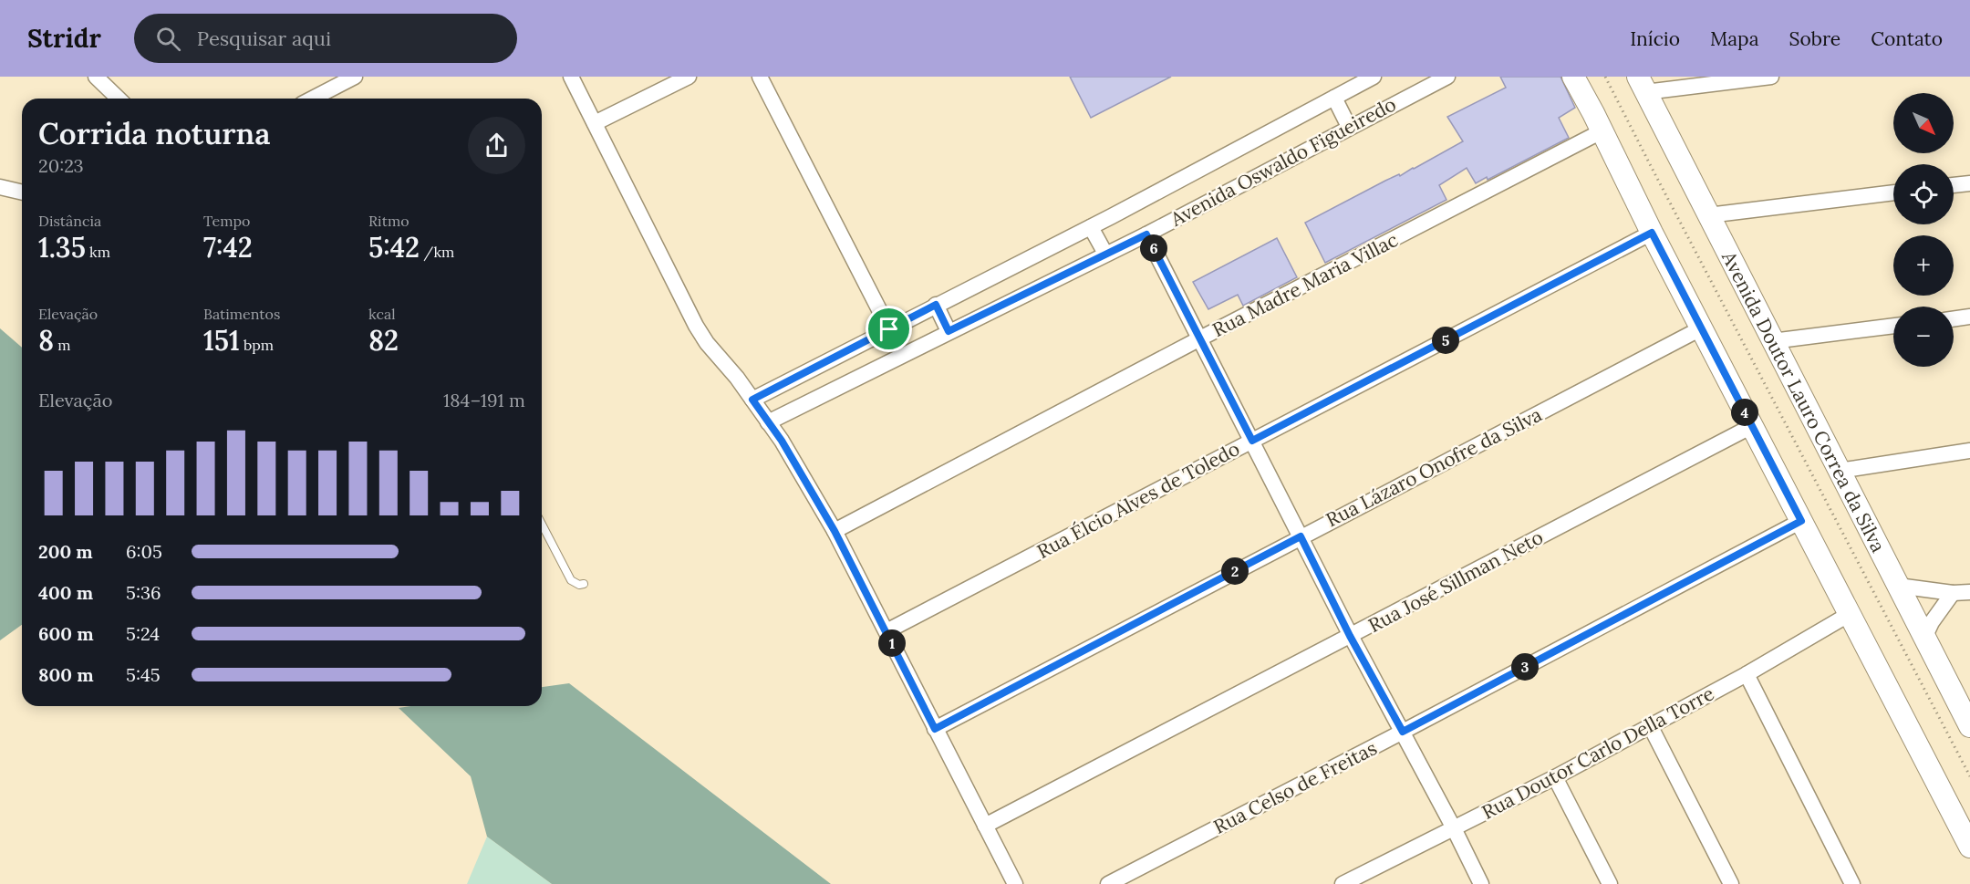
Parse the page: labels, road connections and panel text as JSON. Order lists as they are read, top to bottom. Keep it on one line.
{"streets":{"main road":["Avenida Doutor Lauro Correa da Silva"],"street":["Avenida Oswaldo Figueiredo","Rua Madre Maria Villac","Rua Lázaro Onofre da Silva","Rua Élcio Alves de Toledo","Rua José Sillman Neto","Rua Doutor Carlo Della Torre","Rua Celso de Freitas"]},"north":"bottom right","page":{"header":"Stridr","search":"Pesquisar aqui","nav":["Início","Mapa","Sobre","Contato"],"map_buttons":["+","−"],"heading":["Corrida noturna","20:23"],"stats":[["Distância","1.35 km"],["Tempo","7:42"],["Ritmo","5:42 /km"],["Elevação","8 m"],["Batimentos","151 bpm"],["kcal","82"]],"pins":["6","5","4","2","1","3"],"chart":["Elevação","184–191 m"],"list":[{"name":"200 m","note":"6:05"},{"name":"400 m","note":"5:36"},{"name":"600 m","note":"5:24"},{"name":"800 m","note":"5:45"}]}}
